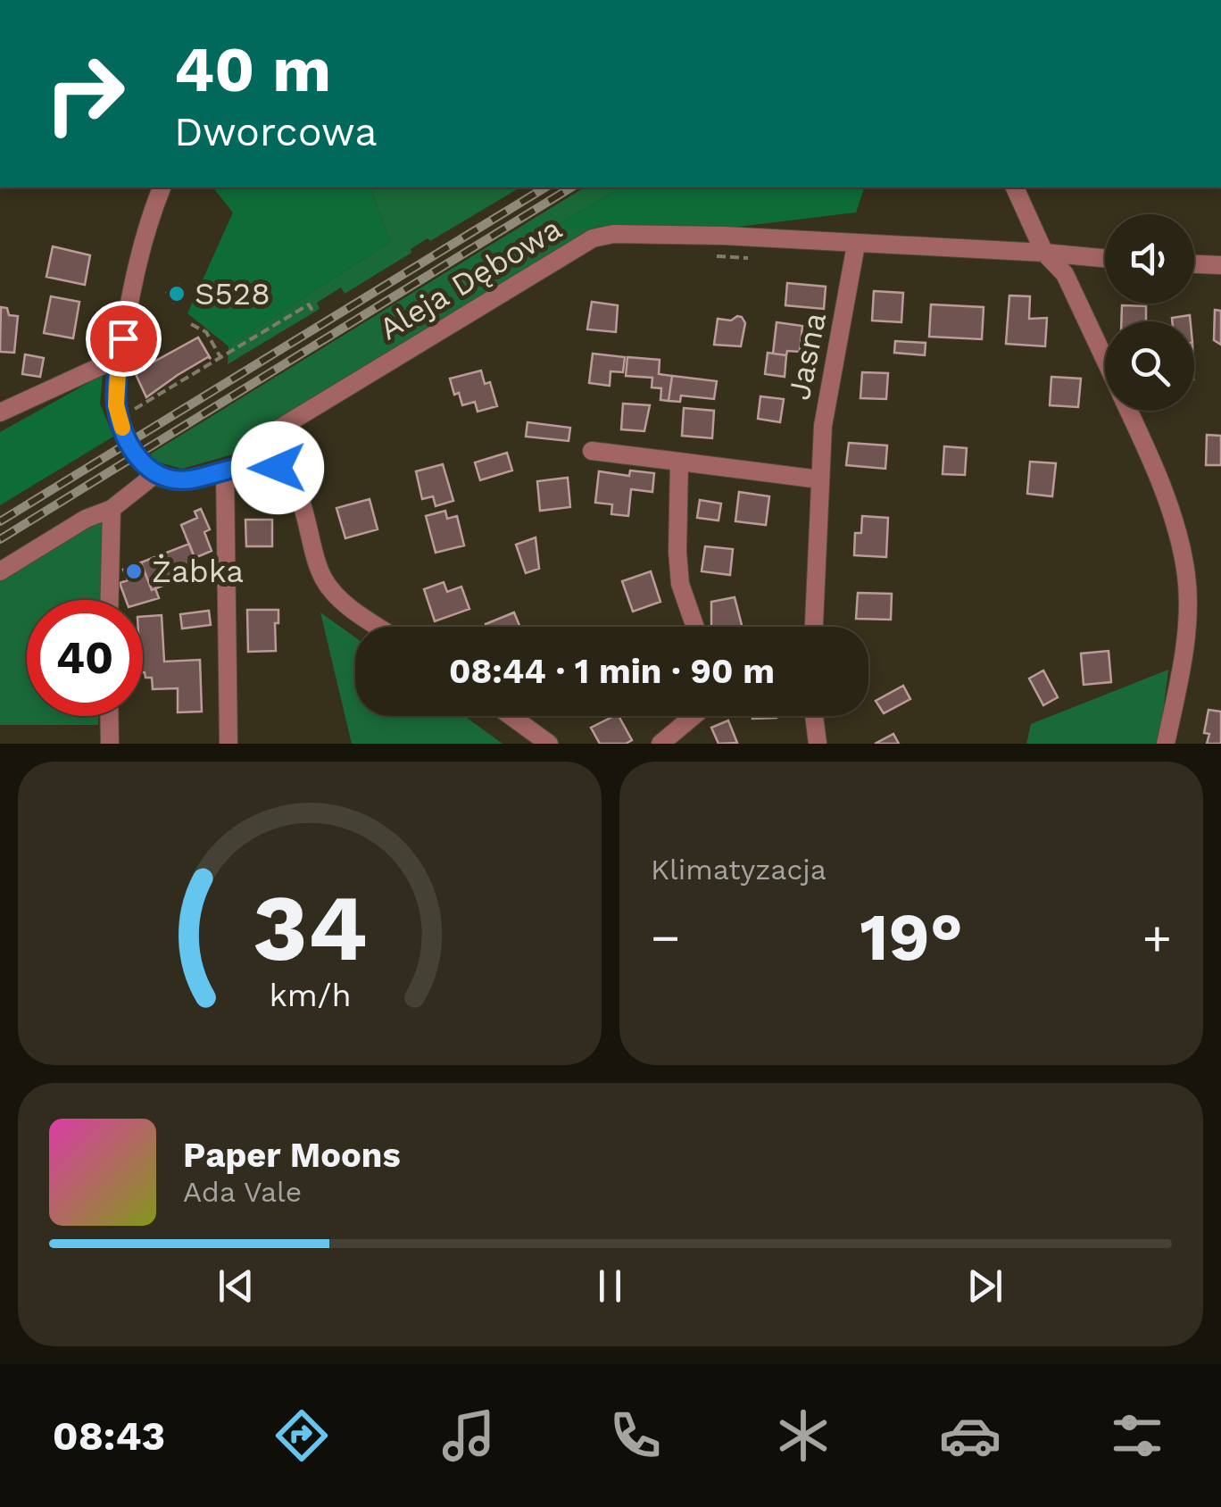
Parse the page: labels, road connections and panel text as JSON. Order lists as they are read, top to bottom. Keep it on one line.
{"streets":{"street":["Aleja Dębowa","Jasna"]},"crossings":[["Aleja Dębowa","Jasna"]],"places":["S528","Żabka"],"page":{"turn":["40 m","Dworcowa"],"limit":"40","trip":"08:44 · 1 min · 90 m","tile":"Klimatyzacja","heat":["−","19°","+"],"song":["Paper Moons","Ada Vale"],"tabs":"08:43","gauge":["34","km/h"]}}
